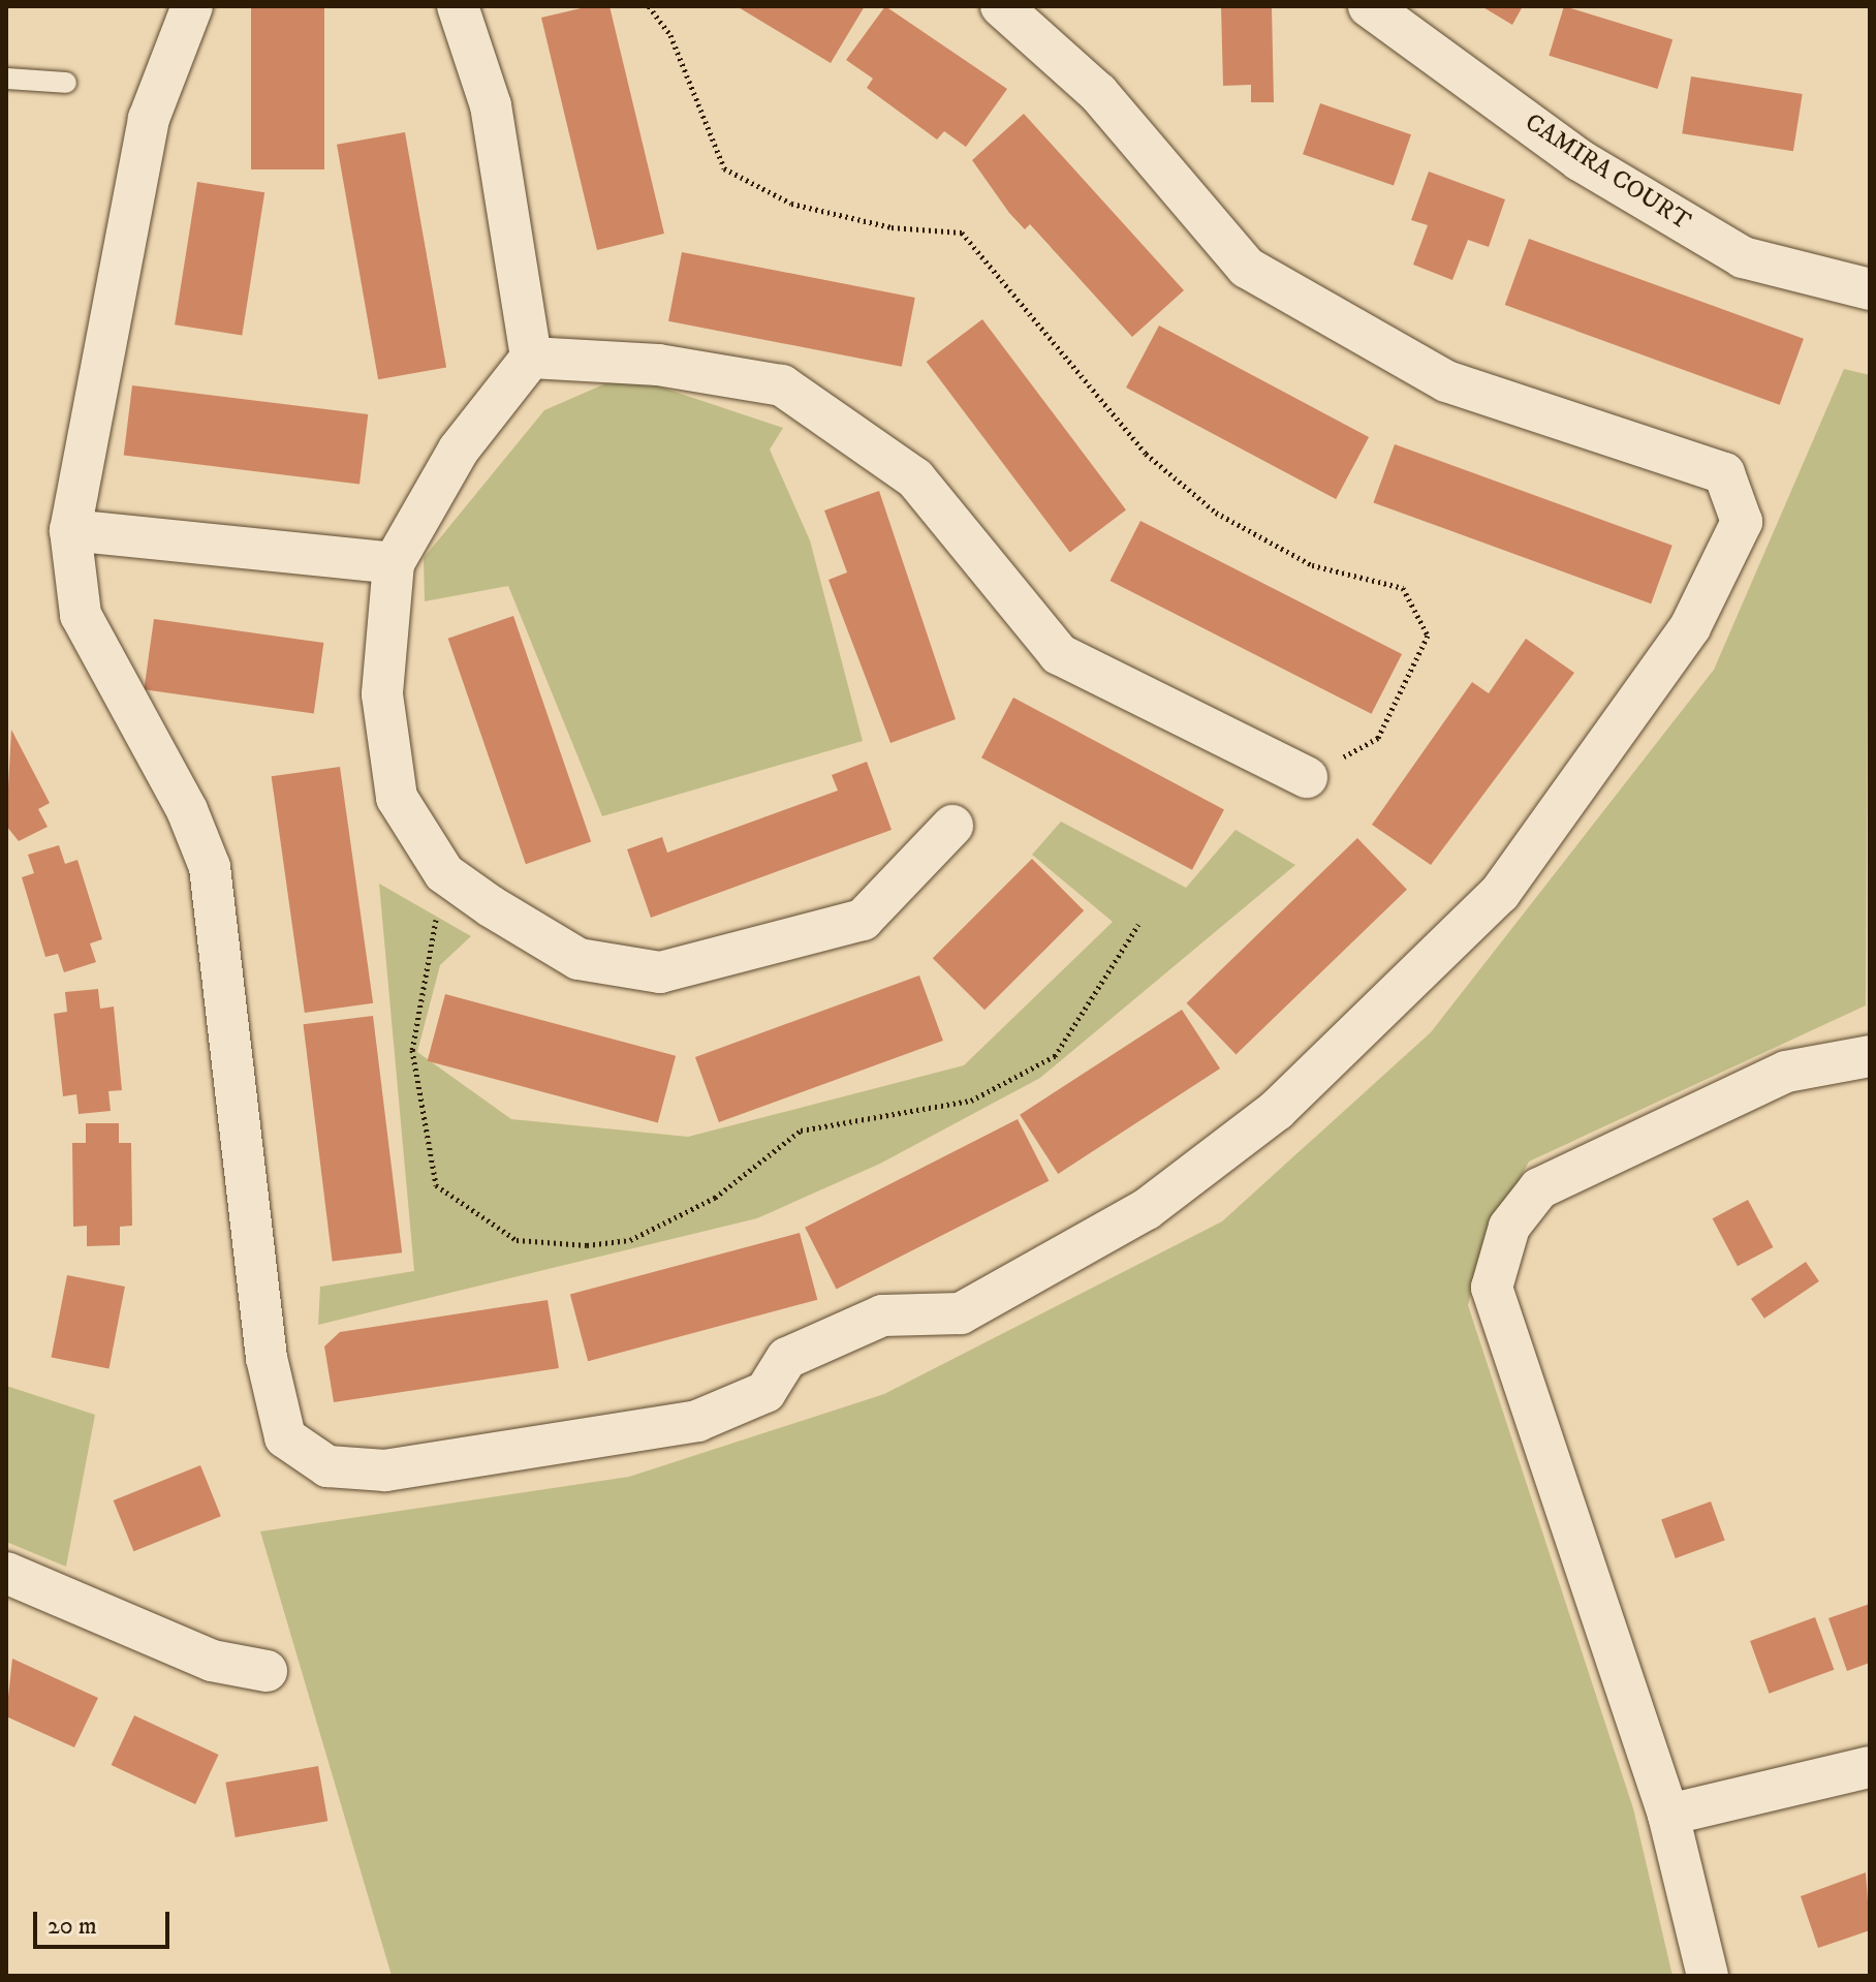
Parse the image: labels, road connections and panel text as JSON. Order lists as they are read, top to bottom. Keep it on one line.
{"streets":{"street":["CAMIRA COURT"]},"scale_bar":"20 m"}
